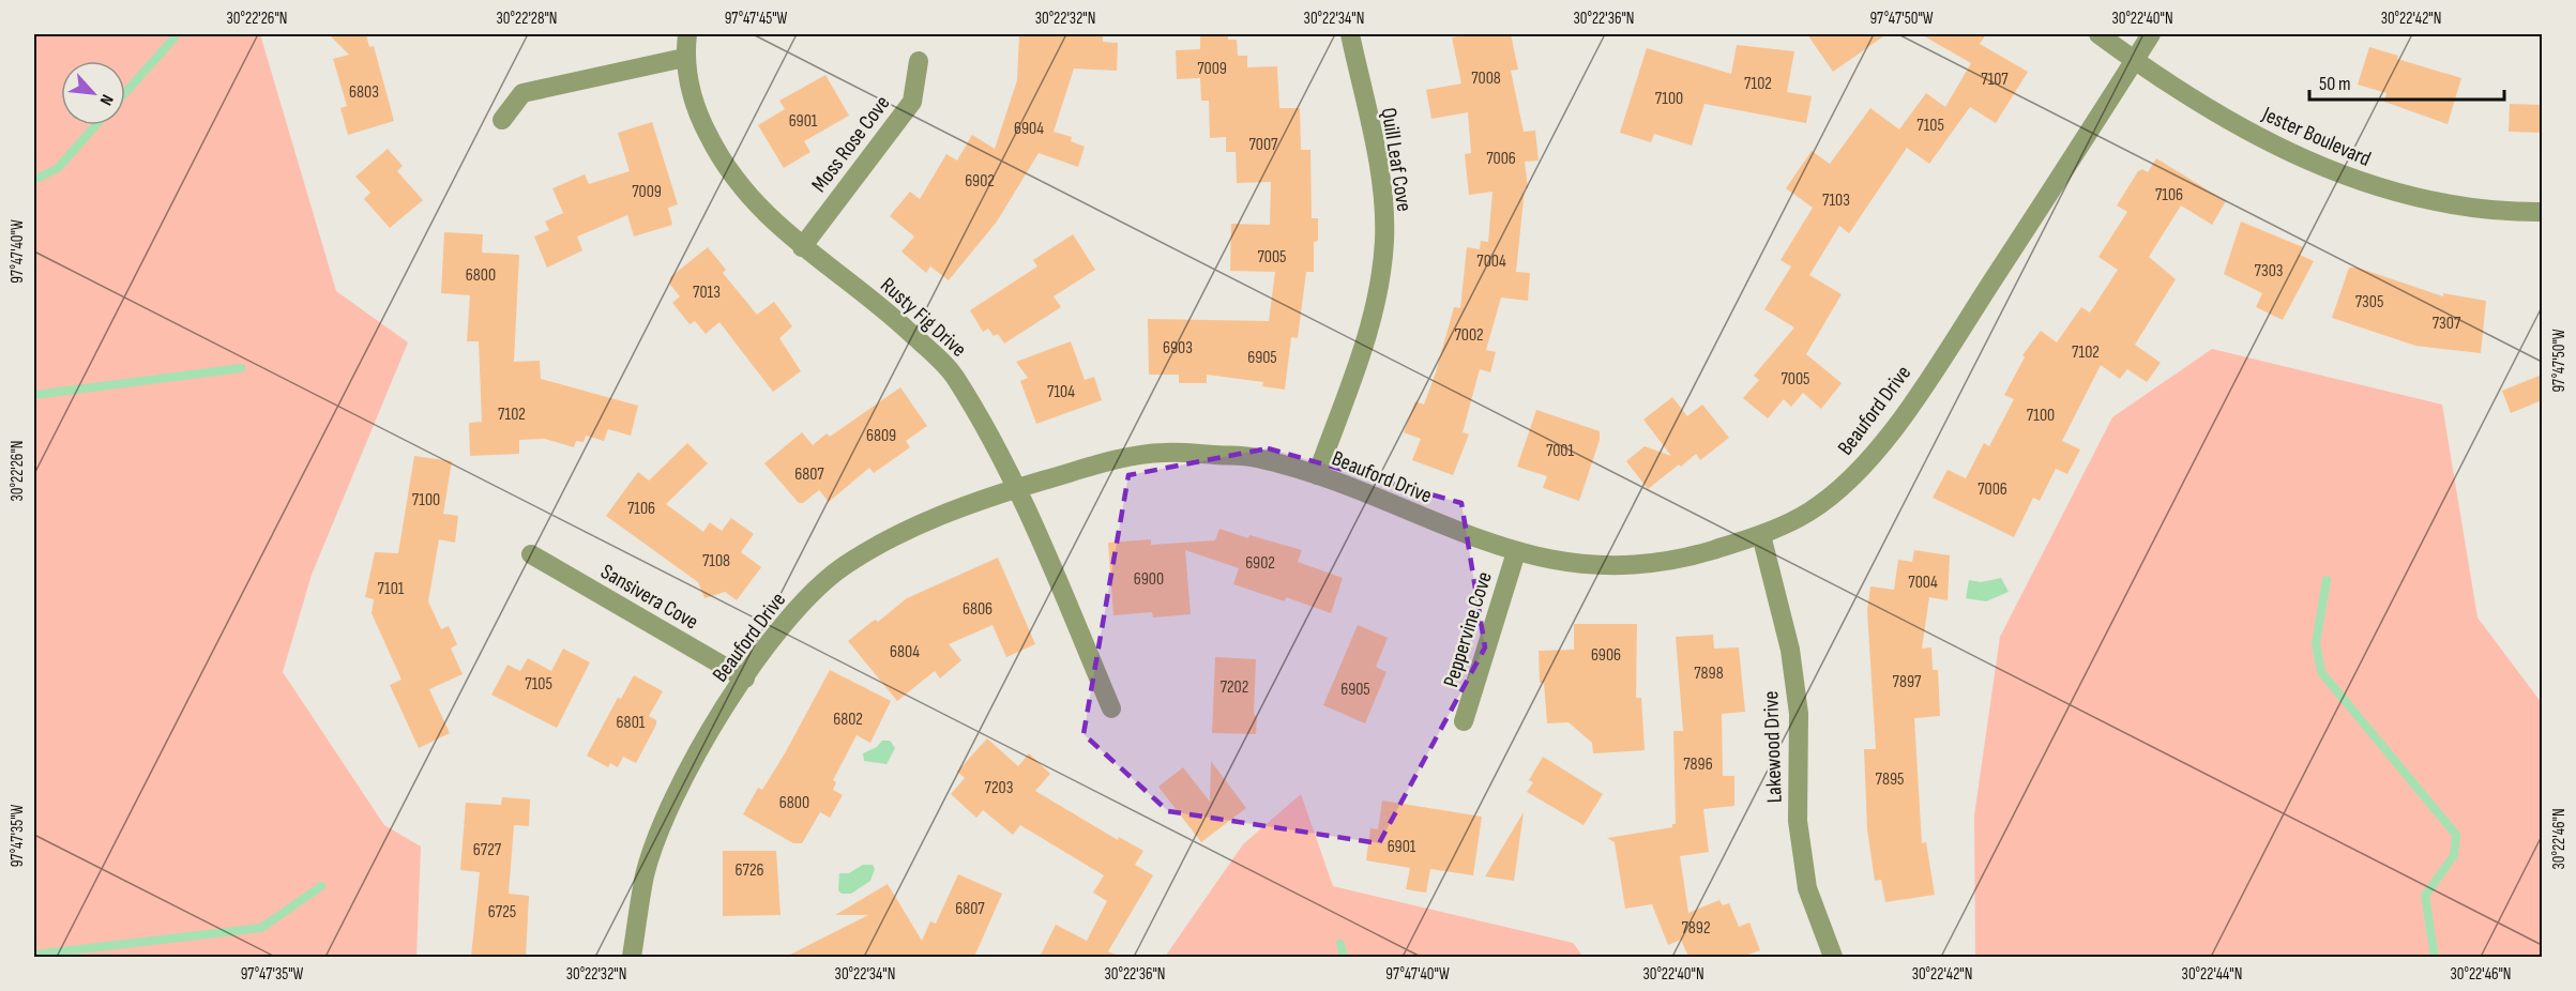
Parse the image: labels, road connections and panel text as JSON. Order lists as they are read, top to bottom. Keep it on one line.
{"streets":{"street":["Jester Boulevard","Moss Rose Cove","Quill Leaf Cove","Rusty Fig Drive","Beauford Drive","Sansivera Cove","Peppervine Cove","Lakewood Drive"]},"crossings":[["Jester Boulevard","Beauford Drive"],["Moss Rose Cove","Rusty Fig Drive"],["Quill Leaf Cove","Beauford Drive"],["Rusty Fig Drive","Beauford Drive"],["Beauford Drive","Sansivera Cove"],["Beauford Drive","Peppervine Cove"],["Beauford Drive","Lakewood Drive"]],"house_numbers":["7009","7008","7107","7102","6803","7100","6901","7105","6904","7007","7006","6902","7009","7106","7103","7005","7004","7303","6800","7013","7305","7307","7002","6903","7102","6905","7005","7104","7102","7100","6809","7001","6807","7006","7100","7106","7108","6902","6900","7004","7101","6806","6804","6906","7898","7897","7105","7202","6905","6802","6801","7896","7895","7203","6800","6901","6727","6726","6807","6725","7892"],"scale_bar":"50 m","north":"bottom right","coordinates":["30°22'26\"N","30°22'28\"N","97°47'45\"W","30°22'32\"N","30°22'34\"N","30°22'36\"N","97°47'50\"W","30°22'40\"N","30°22'42\"N","97°47'40\"W","97°47'35\"W","30°22'46\"N","30°22'44\"N"]}
